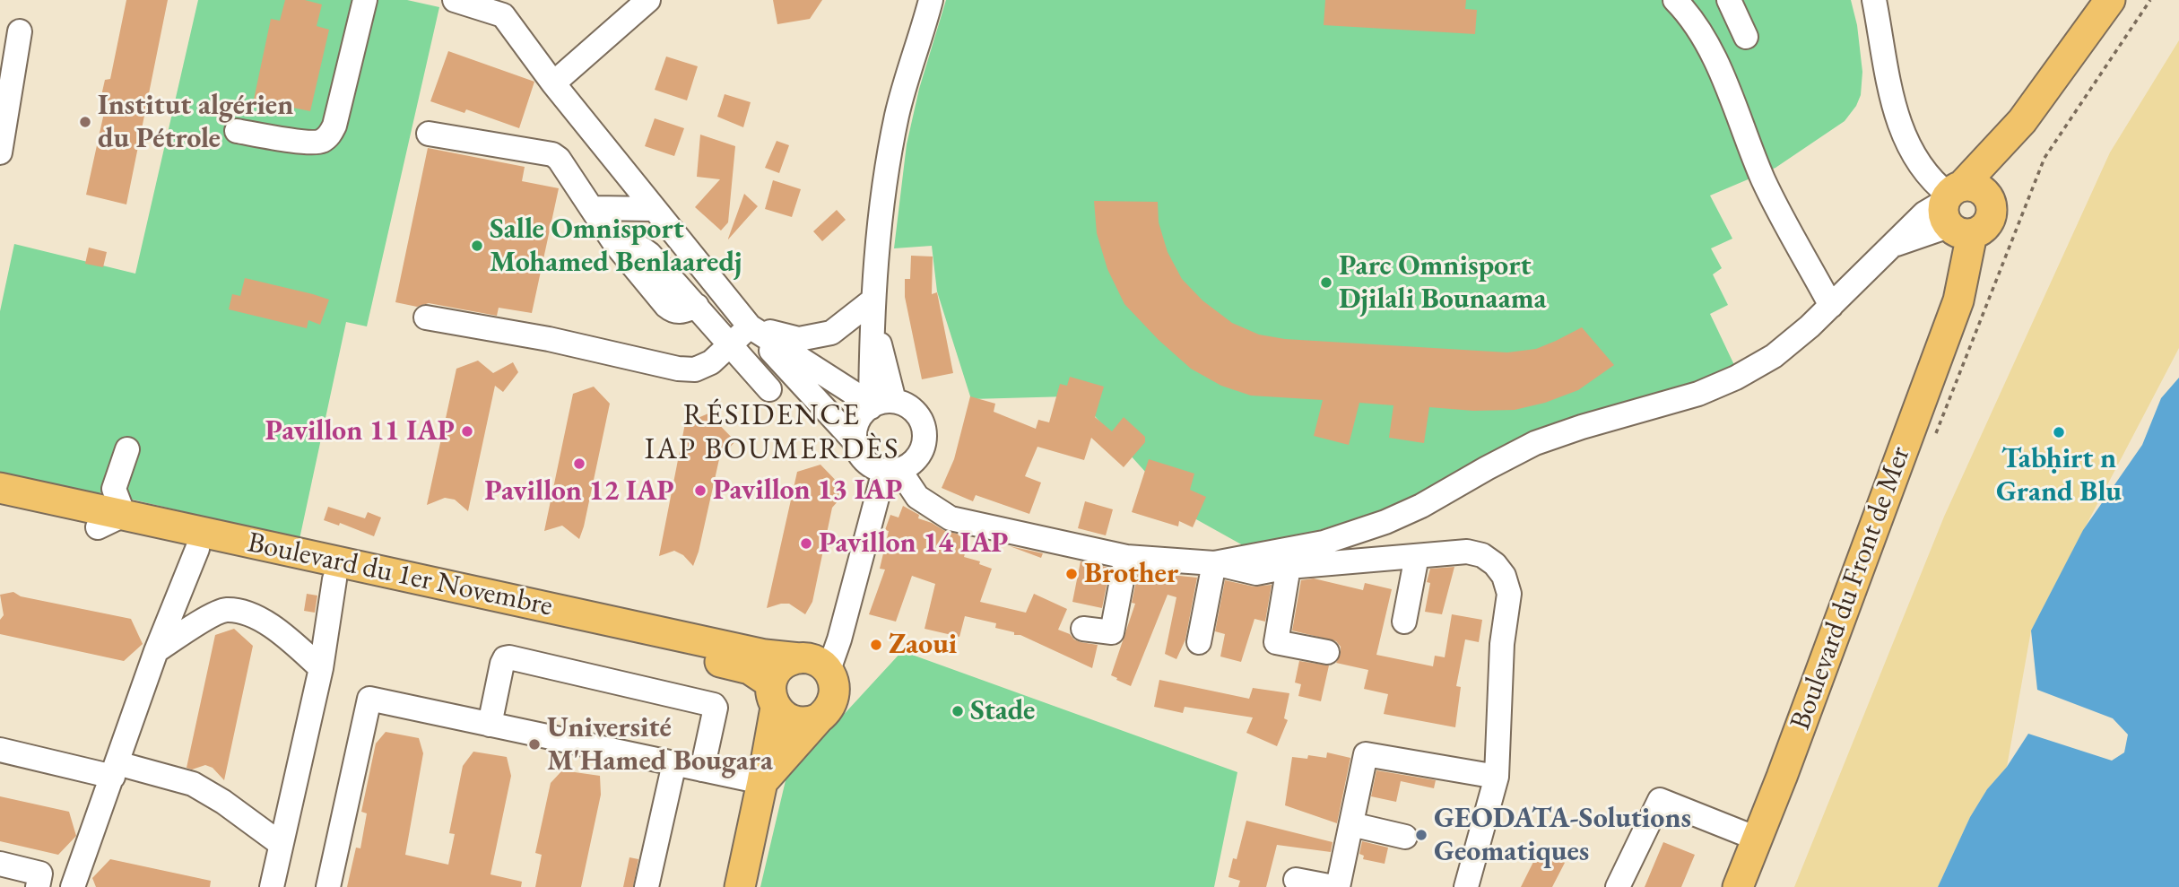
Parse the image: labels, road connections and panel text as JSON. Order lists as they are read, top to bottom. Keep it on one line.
{"streets":{"main road":["Boulevard du 1er Novembre","Boulevard du Front de Mer"]},"districts":["RÉSIDENCE IAP BOUMERDÈS"],"places":["Institut algérien du Pétrole","Salle Omnisport Mohamed Benlaaredj","Parc Omnisport Djilali Bounaama","Pavillon 11 IAP","Tabḥirt n Grand Blu","Pavillon 12 IAP","Pavillon 13 IAP","Pavillon 14 IAP","Brother","Zaoui","Stade","Université M'Hamed Bougara","GEODATA-Solutions Geomatiques"]}
